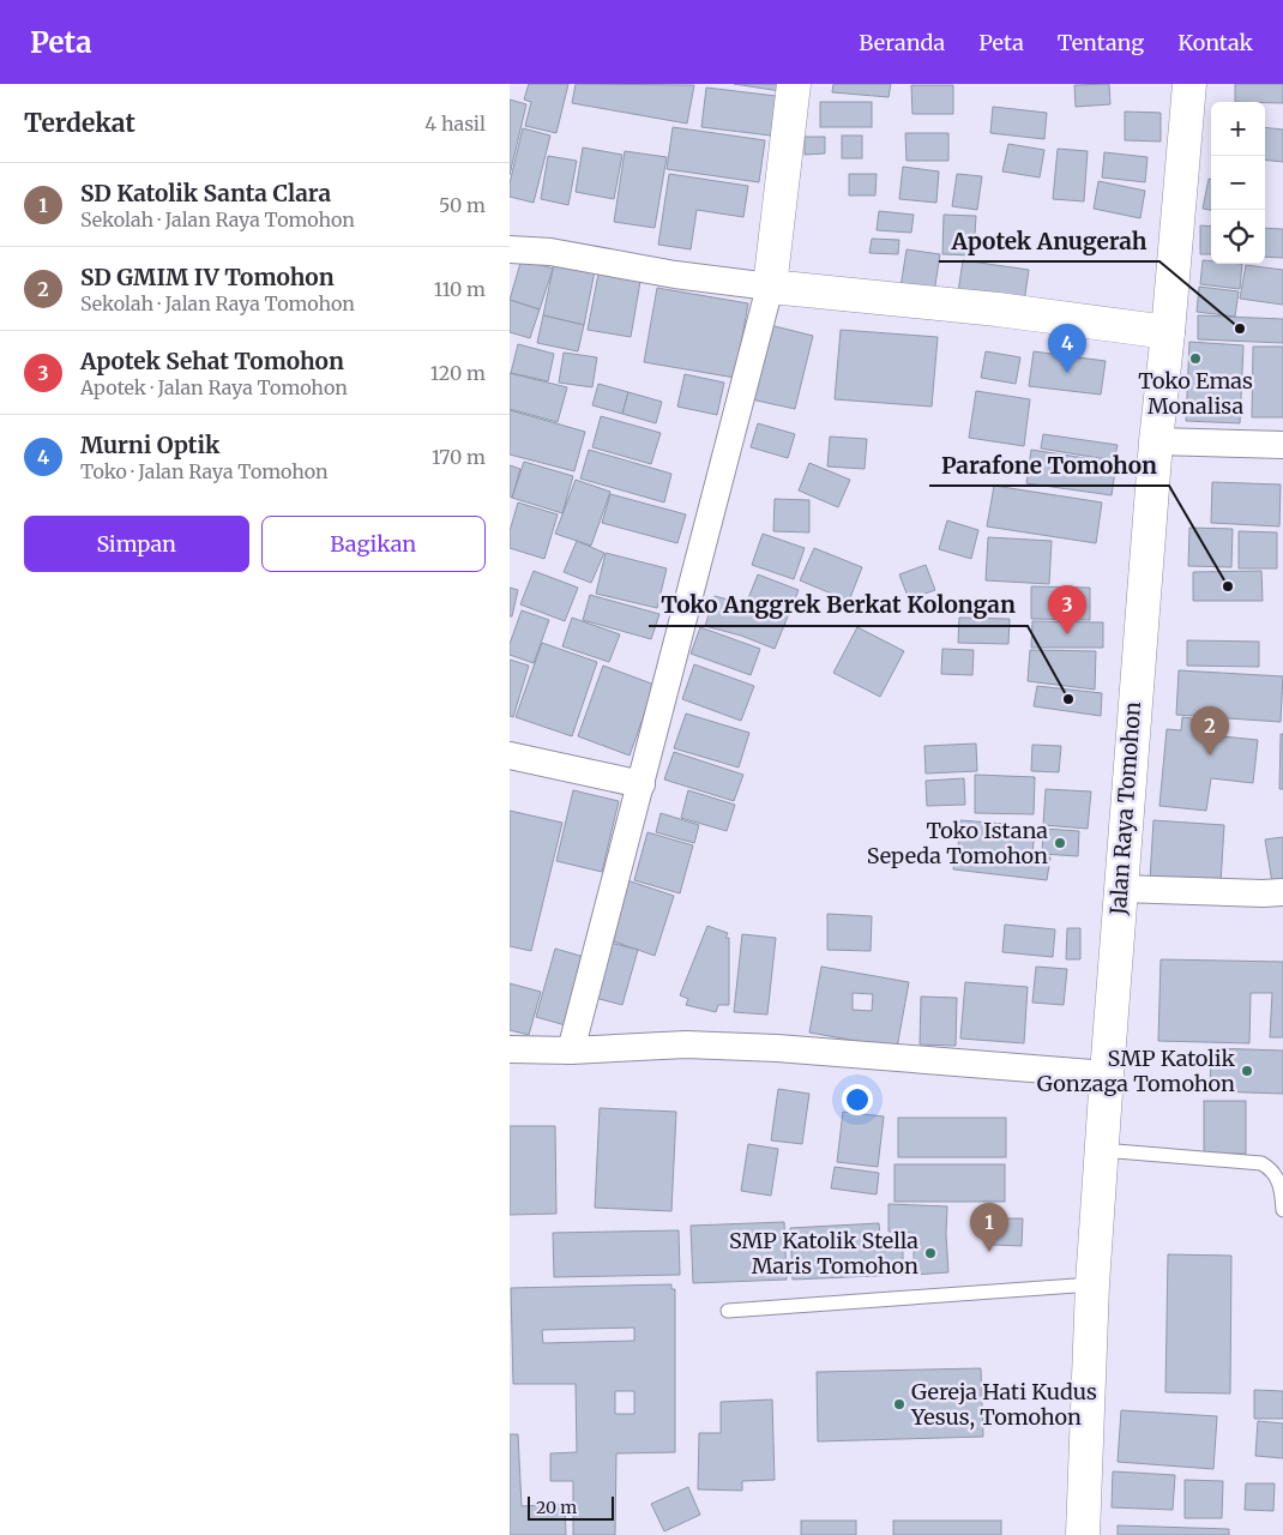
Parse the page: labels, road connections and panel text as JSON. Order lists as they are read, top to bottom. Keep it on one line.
{"streets":{"main road":["Jalan Raya Tomohon"]},"places":["Apotek Anugerah","Toko Emas Monalisa","Parafone Tomohon","Toko Anggrek Berkat Kolongan","Toko Istana Sepeda Tomohon","SMP Katolik Gonzaga Tomohon","SMP Katolik Stella Maris Tomohon","Gereja Hati Kudus Yesus, Tomohon"],"scale_bar":"20 m","page":{"header":"Peta","nav":["Beranda","Peta","Tentang","Kontak"],"heading":["Terdekat","4 hasil"],"map_buttons":["+","−"],"list":[{"mark":"1","name":"SD Katolik Santa Clara","note":"Sekolah · Jalan Raya Tomohon","value":"50 m"},{"mark":"2","name":"SD GMIM IV Tomohon","note":"Sekolah · Jalan Raya Tomohon","value":"110 m"},{"mark":"3","name":"Apotek Sehat Tomohon","note":"Apotek · Jalan Raya Tomohon","value":"120 m"},{"mark":"4","name":"Murni Optik","note":"Toko · Jalan Raya Tomohon","value":"170 m"}],"pins":["4","3","2","1"],"buttons":["Simpan","Bagikan"],"scale":"20 m"}}
